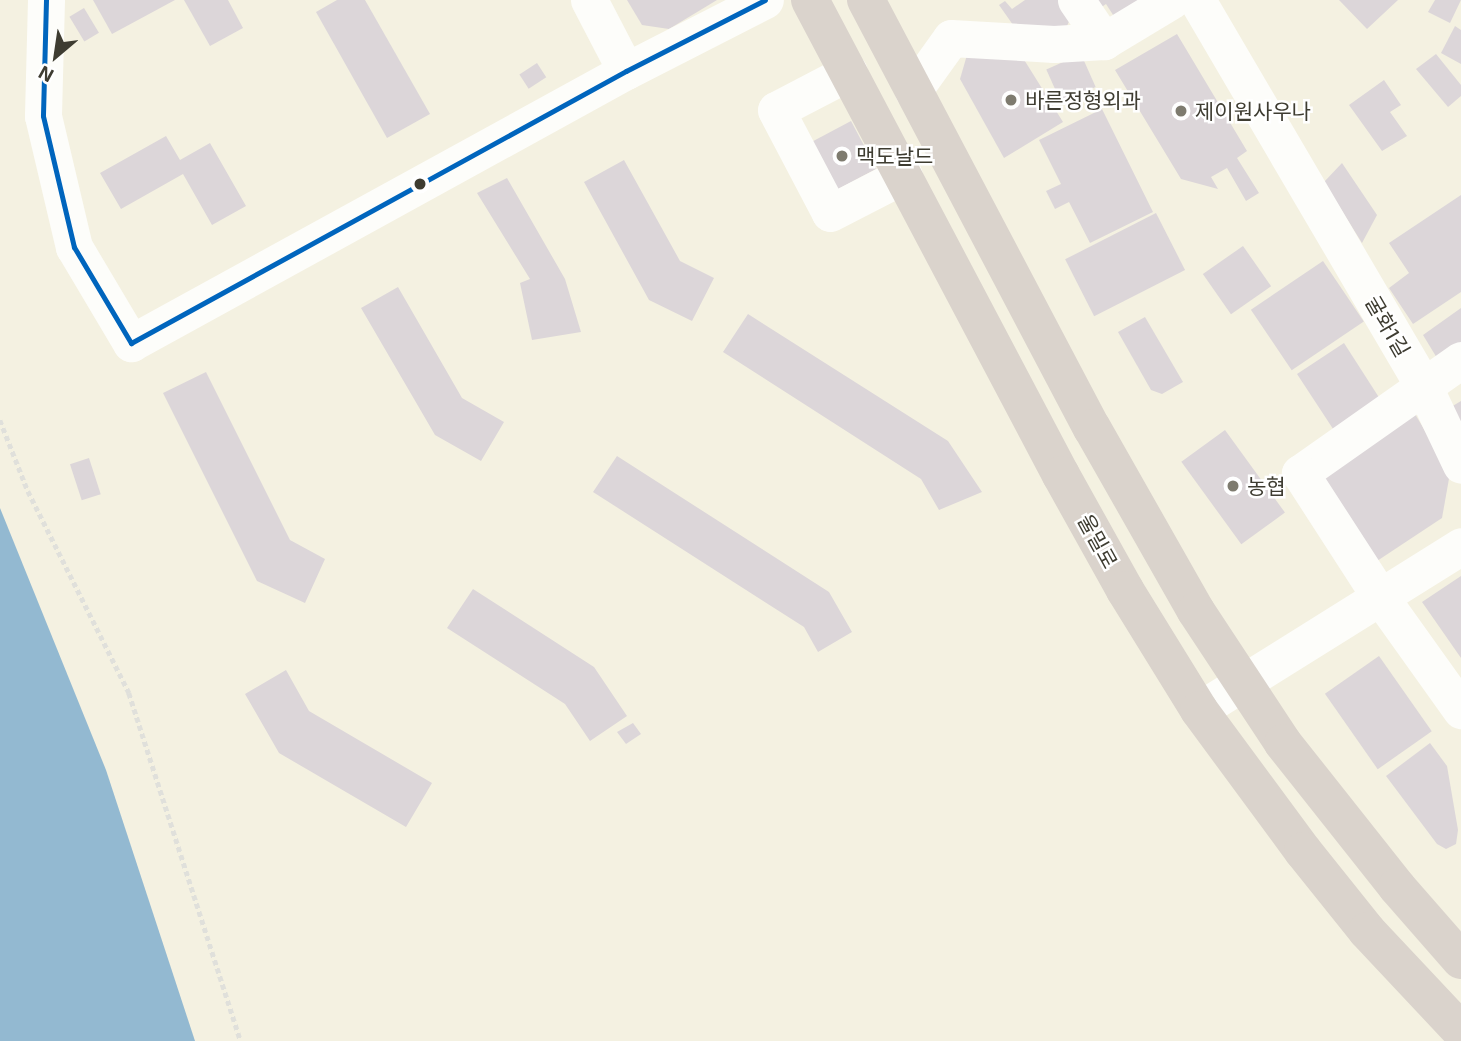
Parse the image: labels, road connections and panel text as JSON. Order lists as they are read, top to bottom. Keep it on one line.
{"streets":{"main road":["울밀로"],"street":["굴화1길"]},"places":["바른정형외과","제이원사우나","맥도날드","농협"],"north":"bottom left"}
